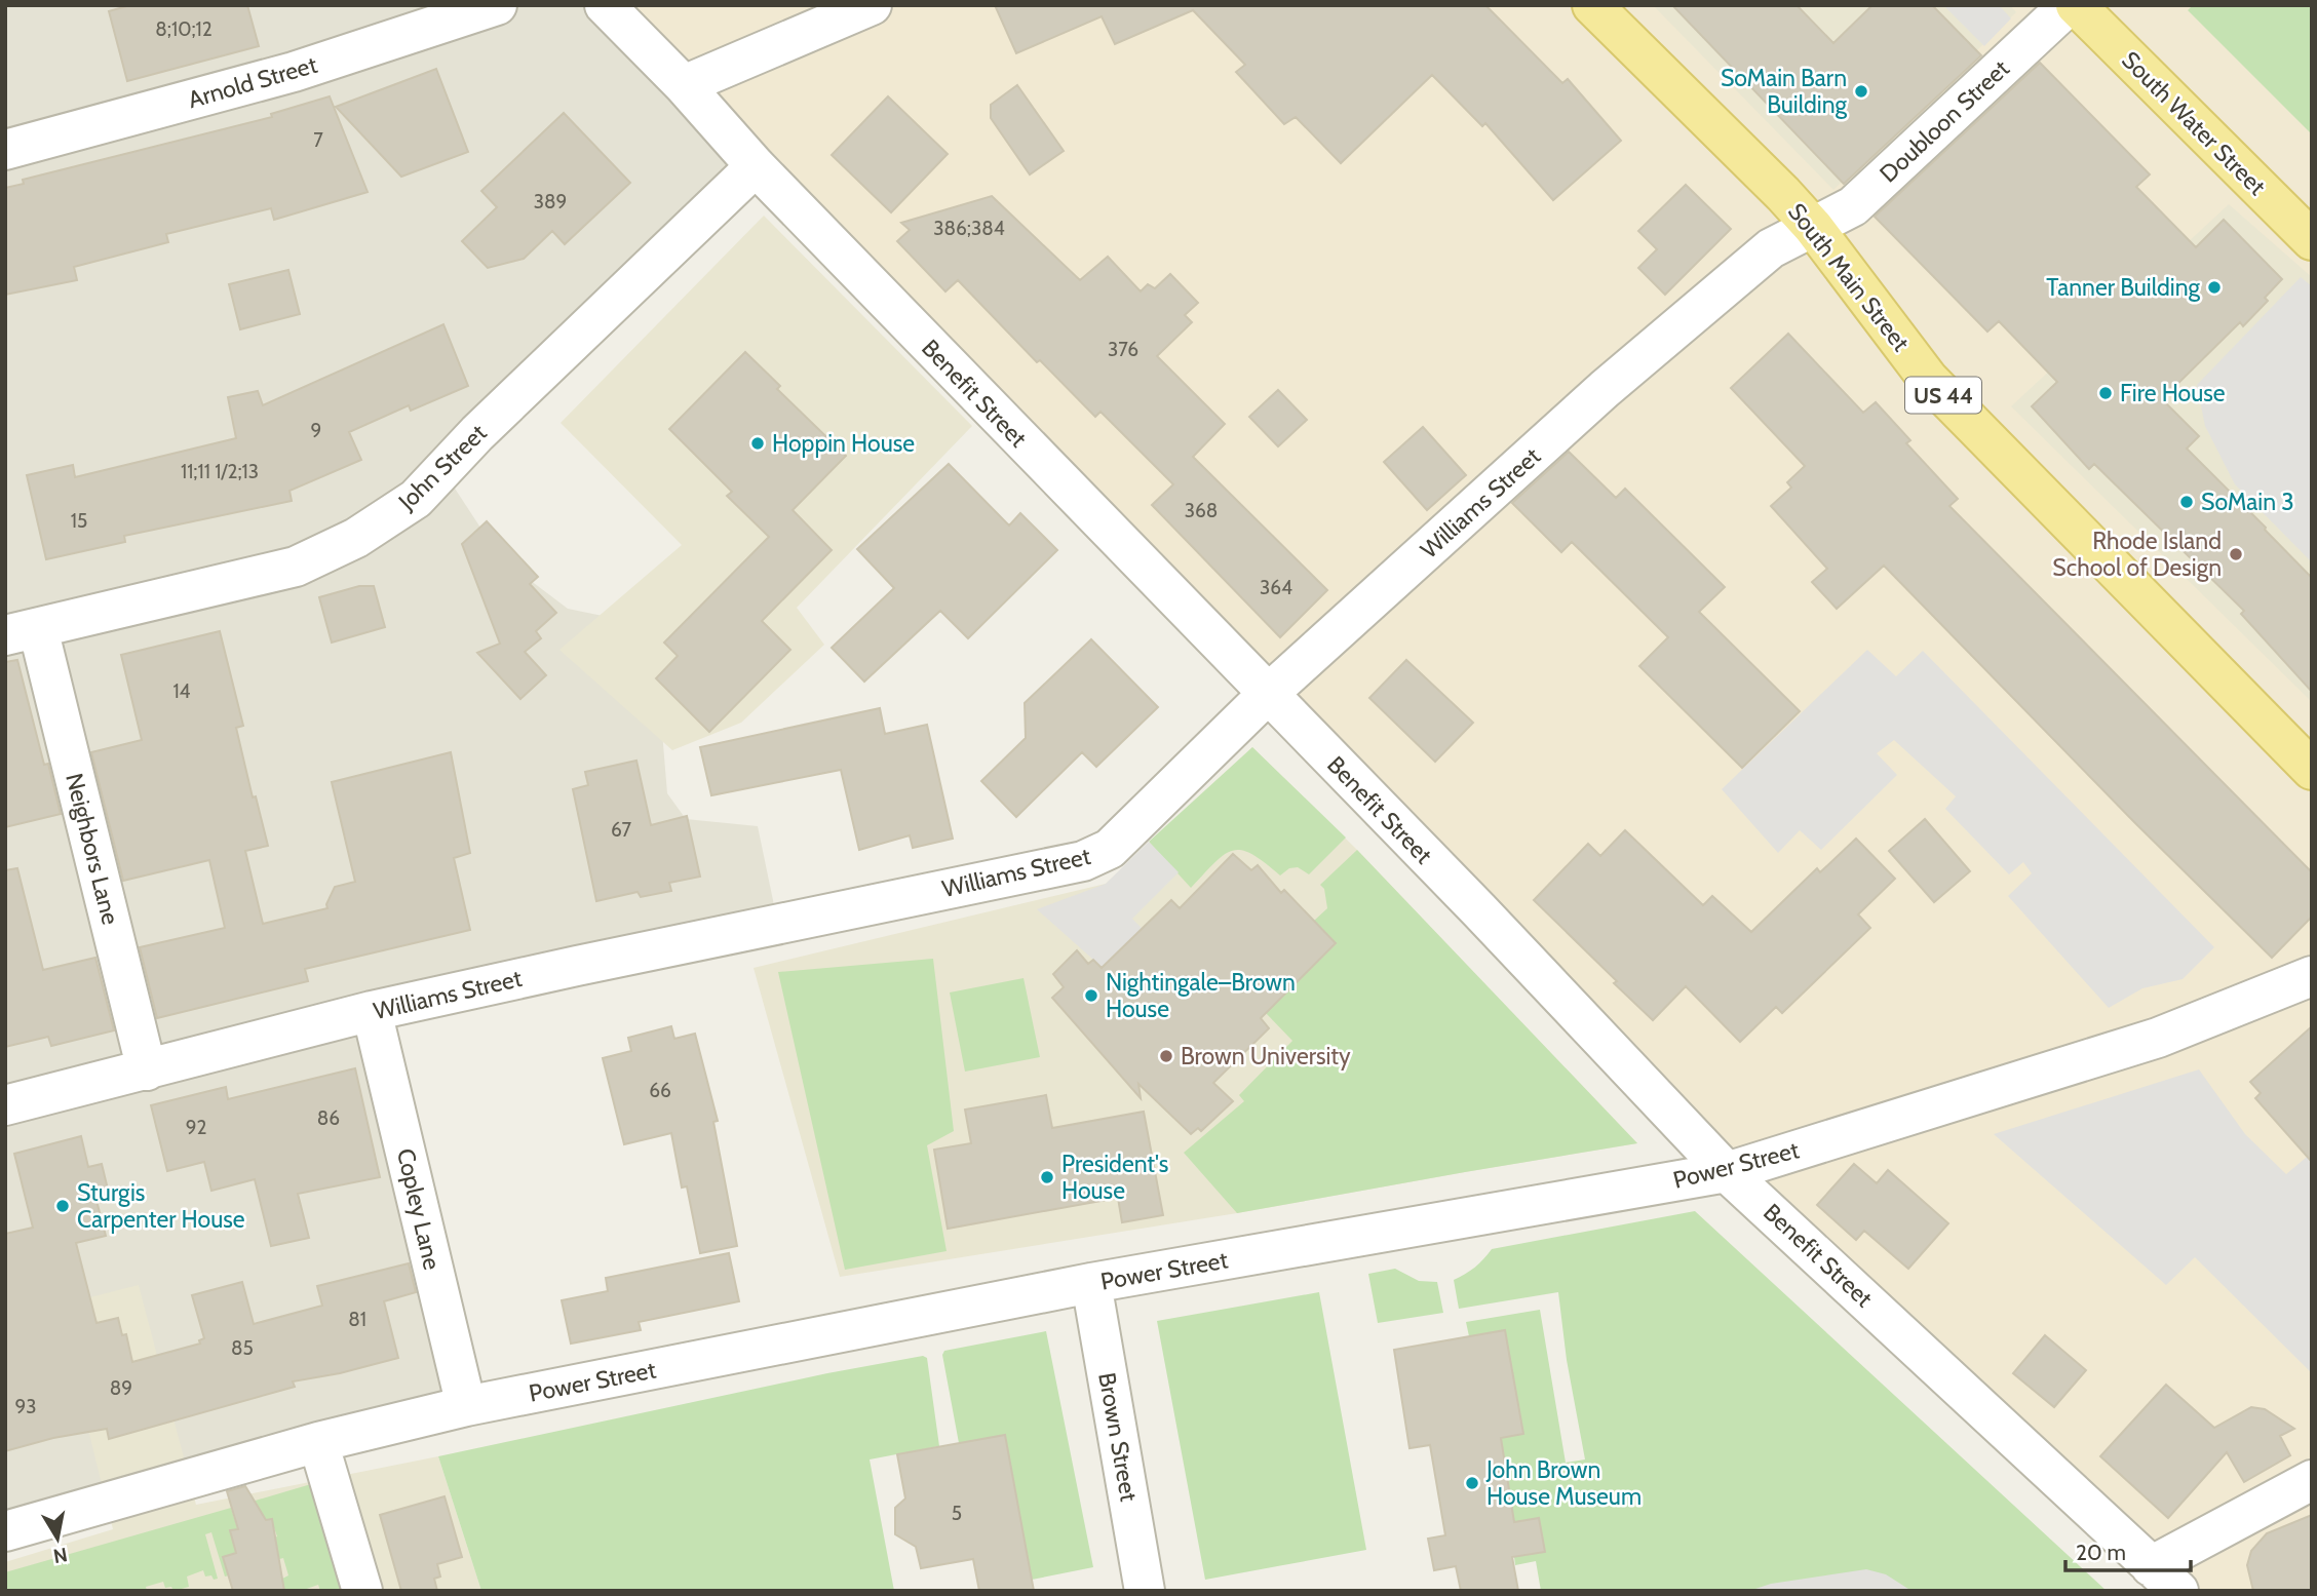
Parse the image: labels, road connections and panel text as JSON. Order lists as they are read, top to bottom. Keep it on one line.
{"streets":{"main road":["South Water Street","South Main Street","US 44"],"street":["Arnold Street","Doubloon Street","Benefit Street","John Street","Williams Street","Neighbors Lane","Power Street","Copley Lane","Brown Street"]},"crossings":[["Doubloon Street","South Main Street"],["Doubloon Street","Williams Street"],["South Main Street","Williams Street"],["Benefit Street","John Street"],["Benefit Street","Williams Street"],["Benefit Street","Power Street"],["John Street","Neighbors Lane"],["Williams Street","Neighbors Lane"],["Williams Street","Copley Lane"],["Power Street","Copley Lane"],["Power Street","Brown Street"]],"places":["SoMain Barn Building","Tanner Building","Fire House","Hoppin House","SoMain 3","Rhode Island School of Design","Nightingale–Brown House","Brown University","President's House","Sturgis Carpenter House","John Brown House Museum"],"house_numbers":["8;10;12","7","389","386;384","376","9","11;11 1/2;13","368","15","364","14","67","66","86","92","81","85","89","93","5"],"scale_bar":"20 m","north":"bottom"}
